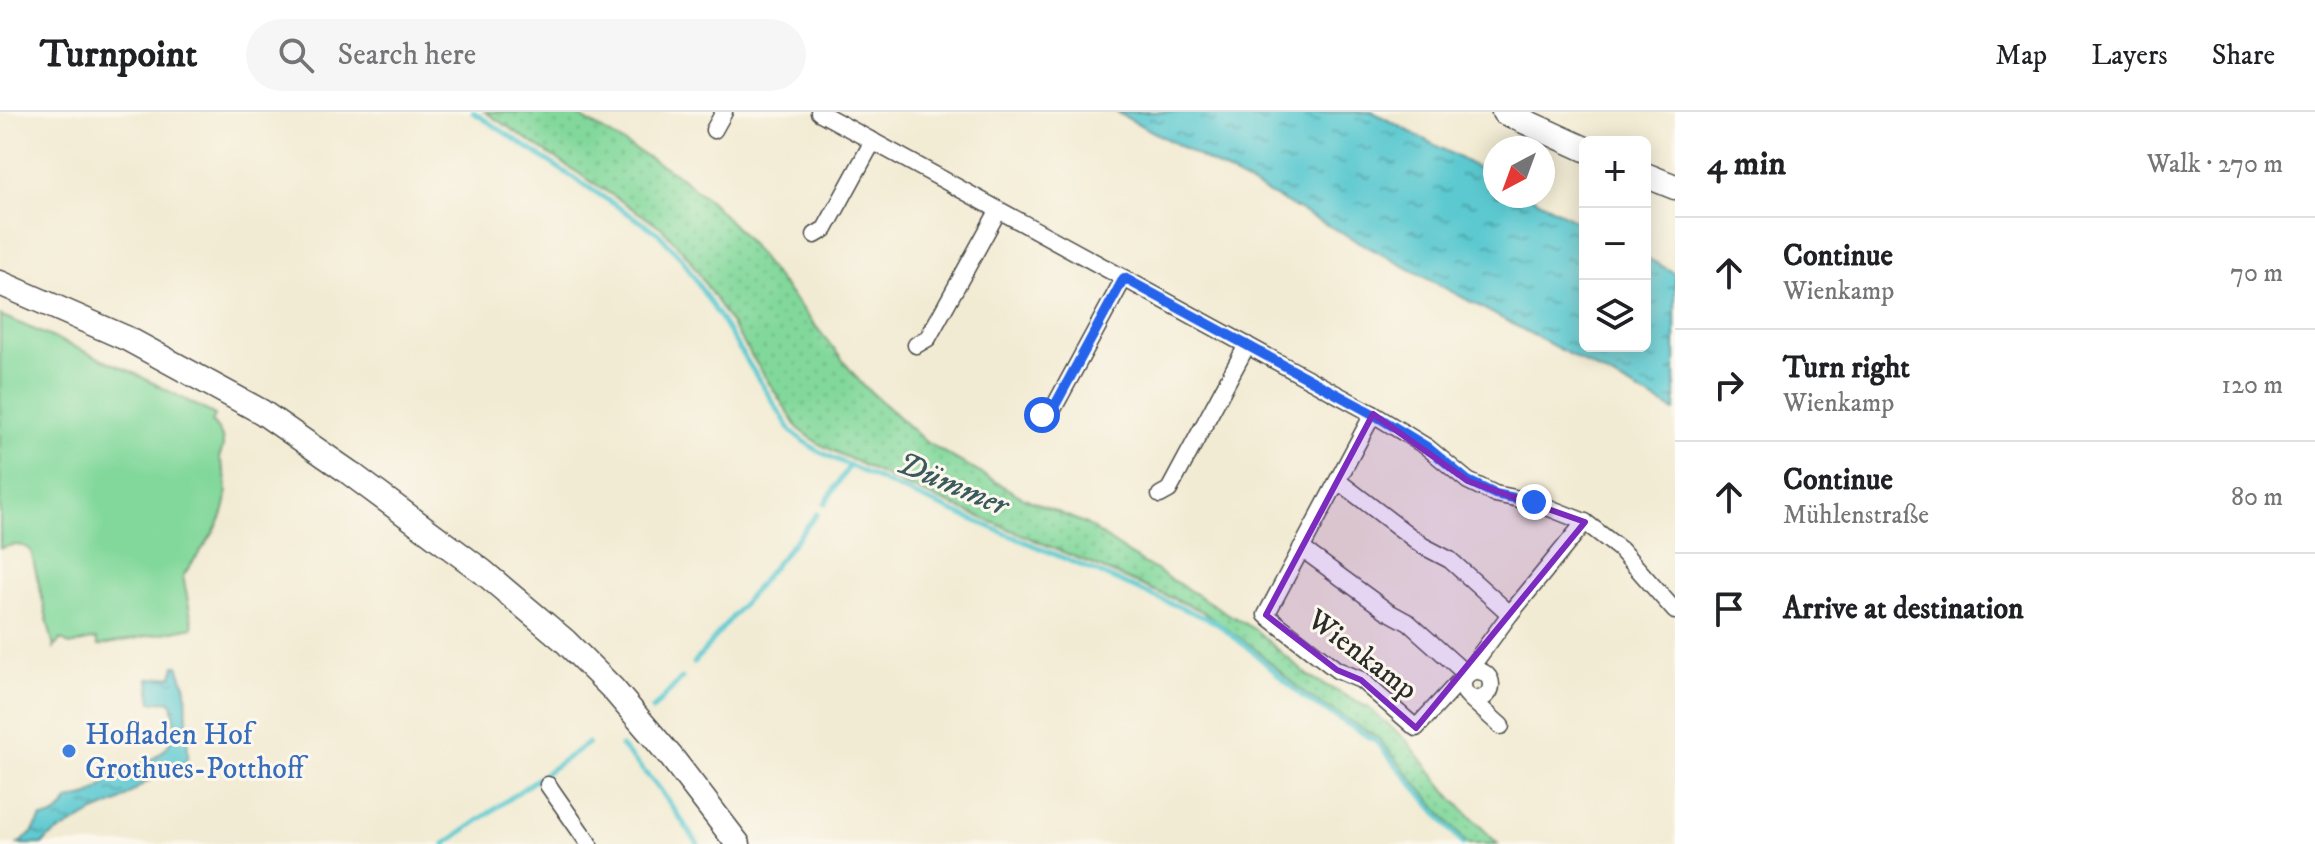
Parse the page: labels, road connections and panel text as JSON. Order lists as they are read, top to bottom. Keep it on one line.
{"streets":{"street":["Wienkamp"]},"water":["Dümmer"],"places":["Hofladen Hof Grothues-Potthoff"],"north":"bottom left","page":{"header":"Turnpoint","search":"Search here","nav":["Map","Layers","Share"],"heading":["4 min","Walk · 270 m"],"map_buttons":["+","−"],"list":[["Continue","Wienkamp","70 m"],["Turn right","Wienkamp","120 m"],["Continue","Mühlenstraße","80 m"],"Arrive at destination"]}}
